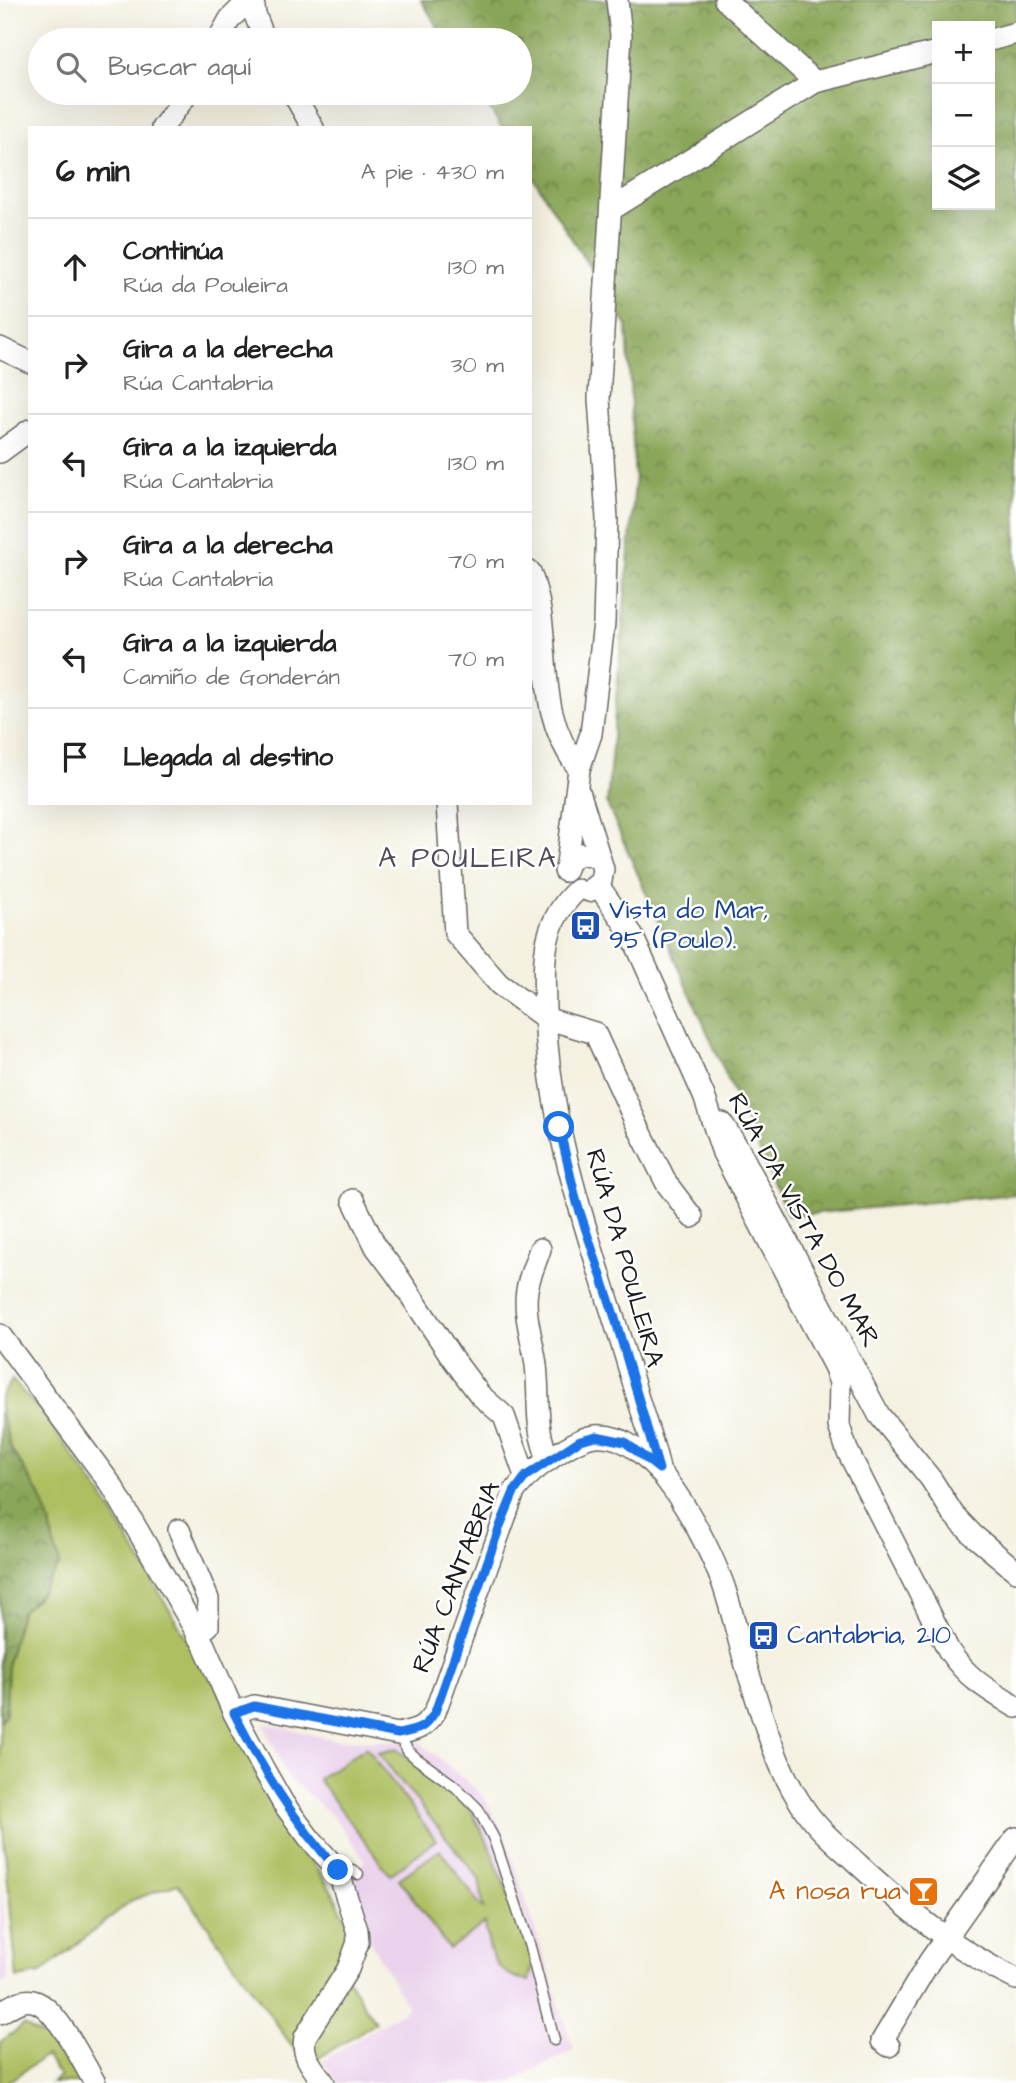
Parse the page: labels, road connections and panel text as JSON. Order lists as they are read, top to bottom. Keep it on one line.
{"streets":{"street":["RÚA DA VISTA DO MAR","RÚA DA POULEIRA","RÚA CANTABRIA"]},"crossings":[["RÚA DA VISTA DO MAR","RÚA DA POULEIRA"],["RÚA DA POULEIRA","RÚA CANTABRIA"]],"districts":["A POULEIRA"],"places":{"bus stop":["Vista do Mar, 95 (Poulo).","Cantabria, 210"],"bar":["A nosa rua"]},"page":{"map_buttons":["+","−"],"search":"Buscar aquí","heading":["6 min","A pie · 430 m"],"list":[["Continúa","Rúa da Pouleira","130 m"],["Gira a la derecha","Rúa Cantabria","30 m"],["Gira a la izquierda","Rúa Cantabria","130 m"],["Gira a la derecha","Rúa Cantabria","70 m"],["Gira a la izquierda","Camiño de Gonderán","70 m"],"Llegada al destino"]}}
